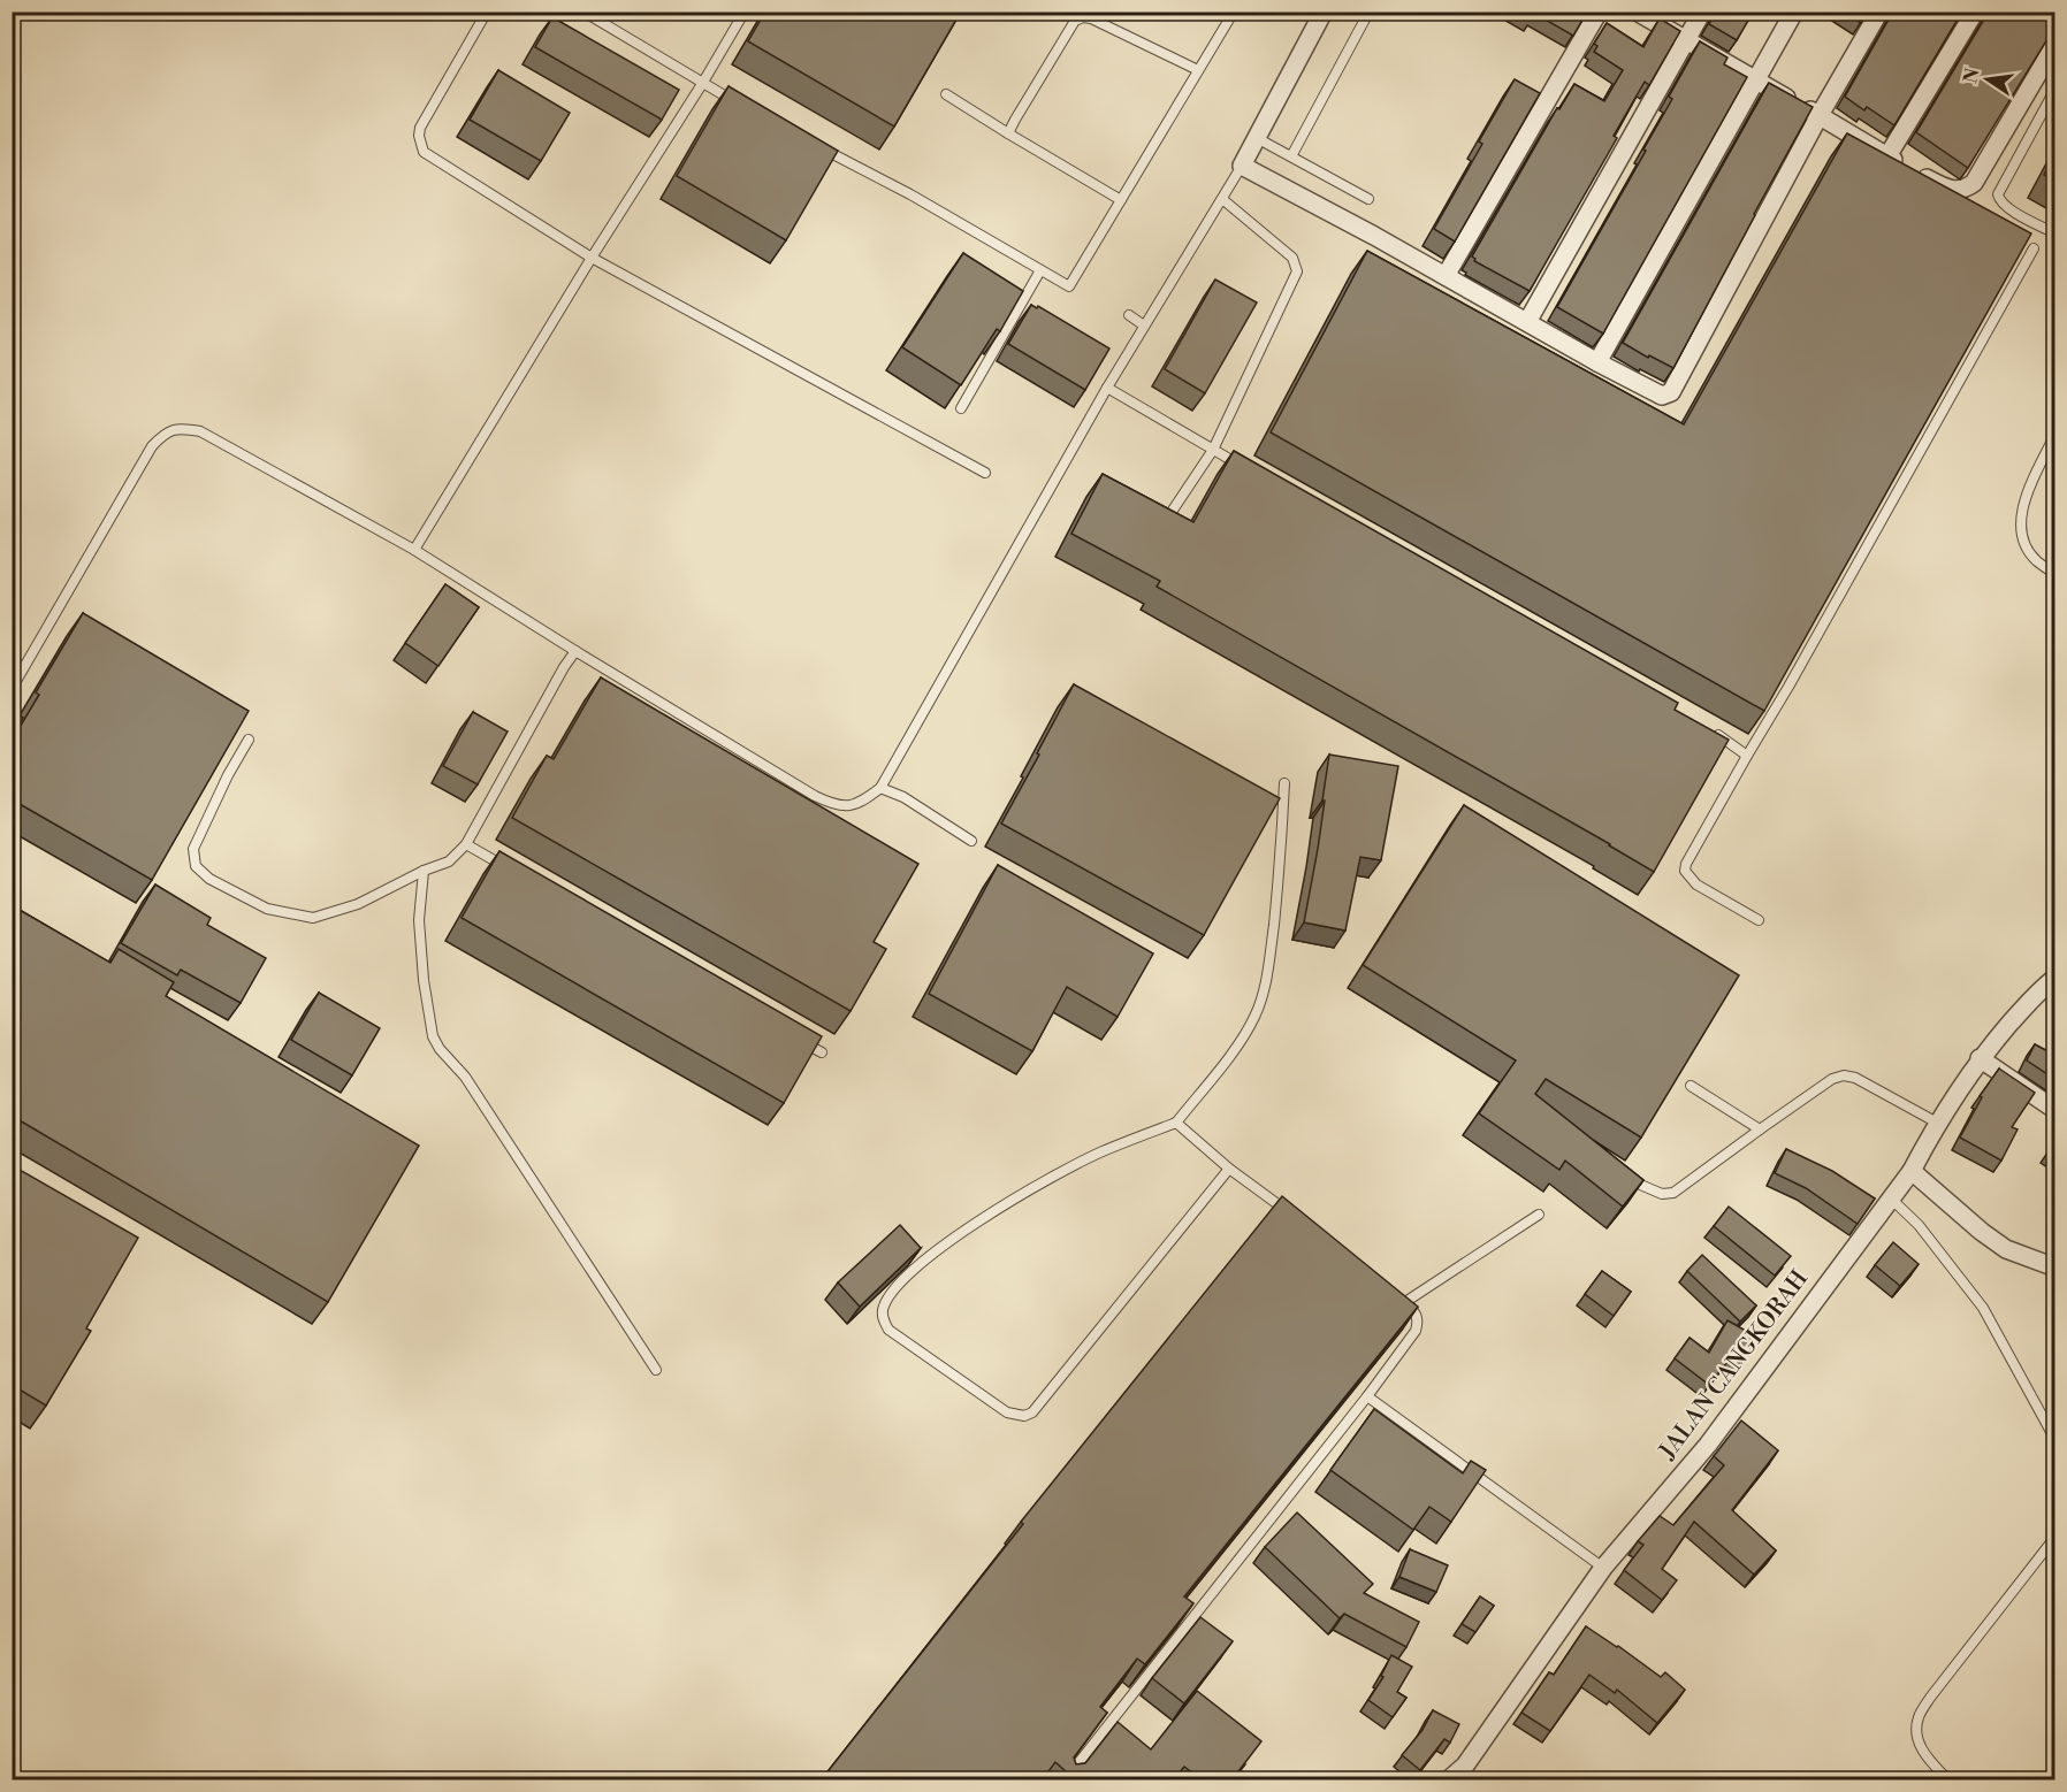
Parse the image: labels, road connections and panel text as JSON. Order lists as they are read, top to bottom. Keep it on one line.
{"streets":{"street":["JALAN CANGKORAH"]},"north":"left"}
